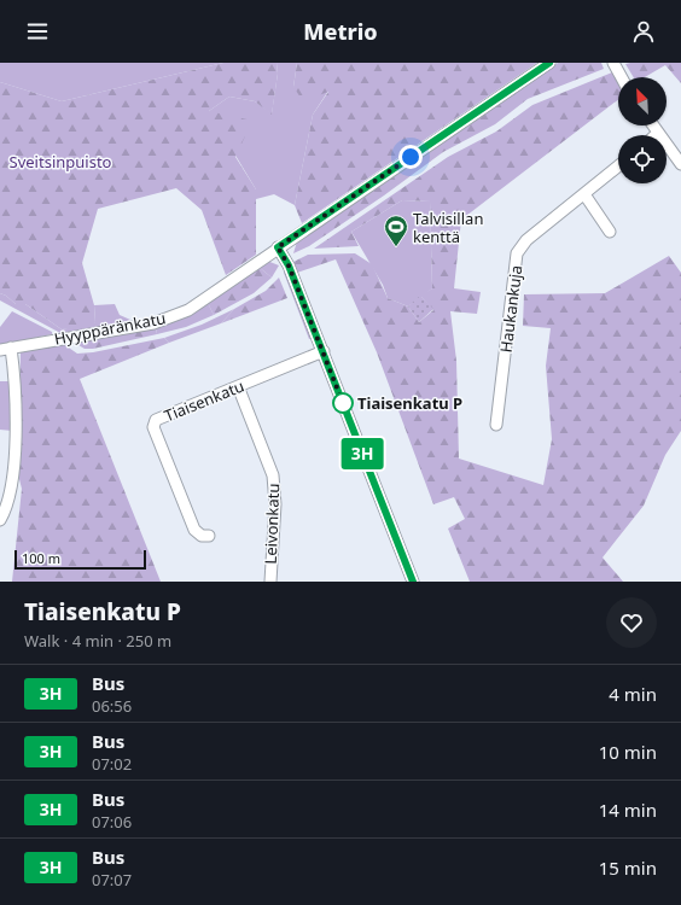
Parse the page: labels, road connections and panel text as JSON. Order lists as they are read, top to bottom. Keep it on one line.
{"streets":{"street":["Haukankuja","Hyyppäränkatu","Tiaisenkatu","Leivonkatu"]},"crossings":[["Tiaisenkatu","Leivonkatu"]],"parks":["Sveitsinpuisto"],"places":{"sports":["Talvisillan kenttä"],"other":["Tiaisenkatu P"]},"lines":["bus line 3H"],"scale_bar":"100 m","north":"top left","page":{"header":"Metrio","on_map":"3H","scale":"100 m","heading":["Tiaisenkatu P","Walk · 4 min · 250 m"],"list":[{"mark":"3H","name":"Bus","note":"06:56","value":"4 min"},{"mark":"3H","name":"Bus","note":"07:02","value":"10 min"},{"mark":"3H","name":"Bus","note":"07:06","value":"14 min"},{"mark":"3H","name":"Bus","note":"07:07","value":"15 min"}]}}
